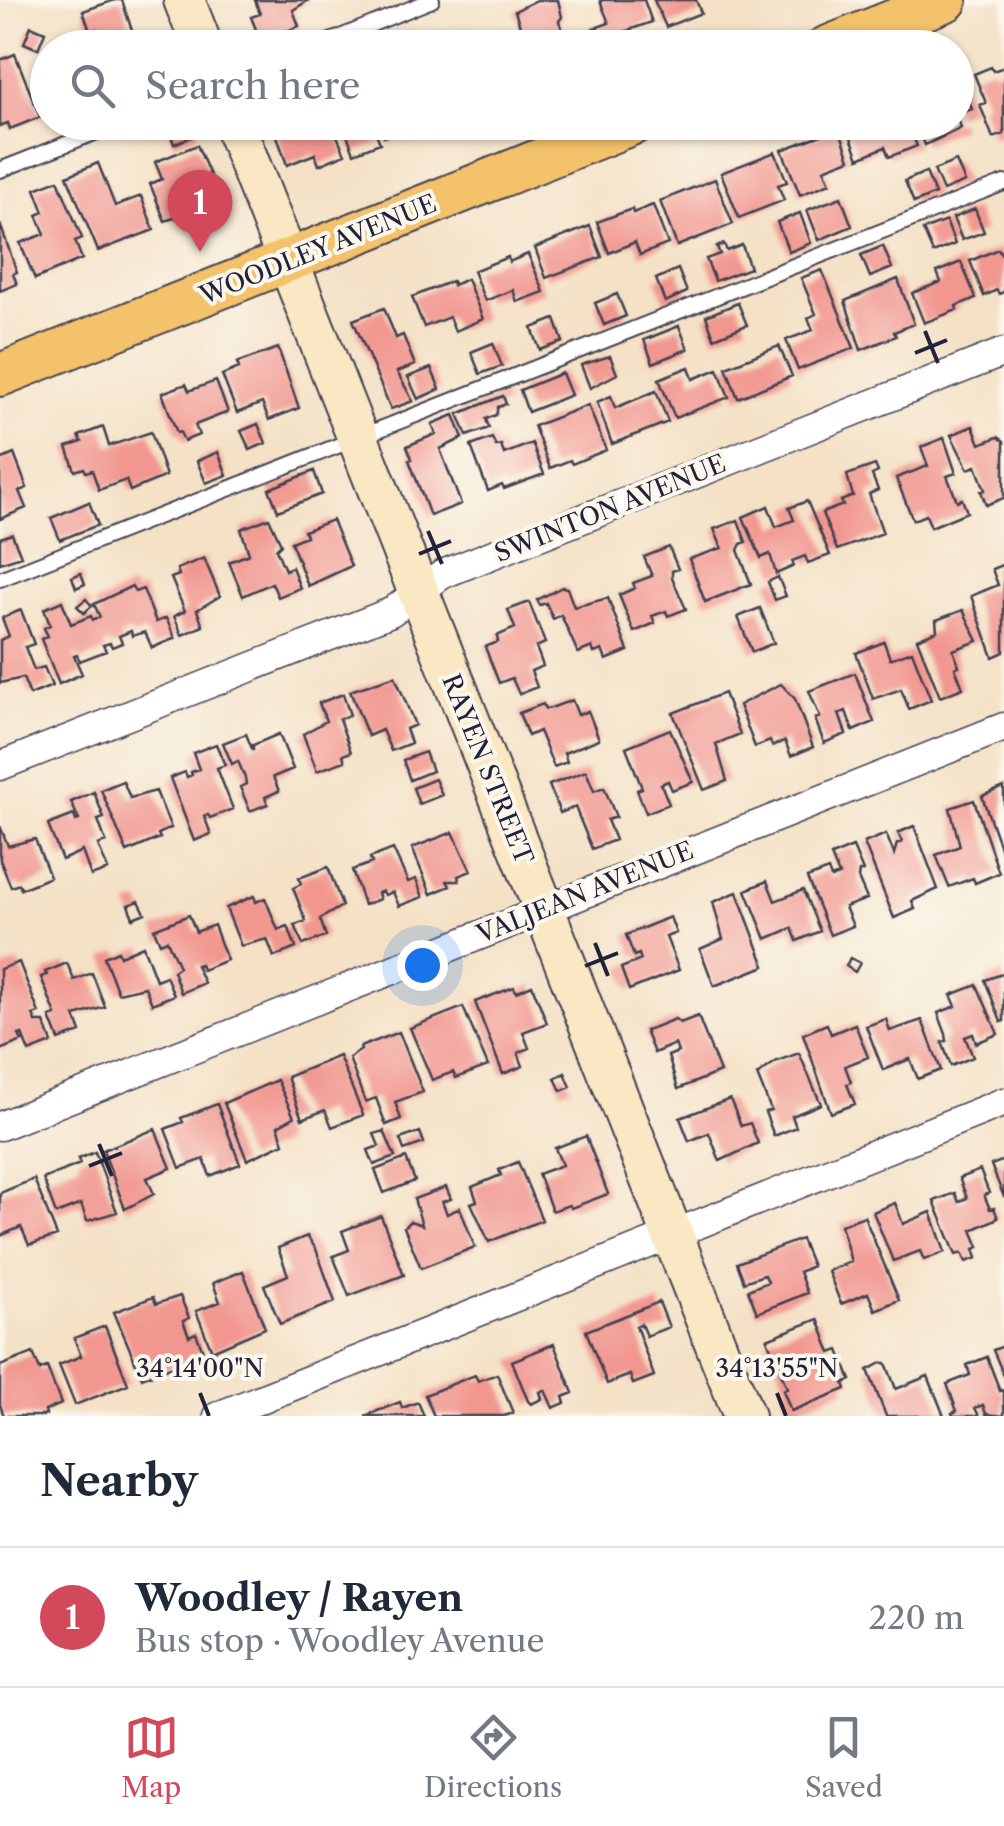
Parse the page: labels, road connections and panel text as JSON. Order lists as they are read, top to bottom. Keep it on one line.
{"streets":{"main road":["WOODLEY AVENUE"],"street":["SWINTON AVENUE","RAYEN STREET","VALJEAN AVENUE"]},"crossings":[["WOODLEY AVENUE","RAYEN STREET"],["SWINTON AVENUE","RAYEN STREET"],["RAYEN STREET","VALJEAN AVENUE"]],"page":{"search":"Search here","pins":"1","heading":"Nearby","list":[{"mark":"1","name":"Woodley / Rayen","note":"Bus stop · Woodley Avenue","value":"220 m"}],"nav":["Map","Directions","Saved"]},"coordinates":["34°14'00\"N","34°13'55\"N"]}
